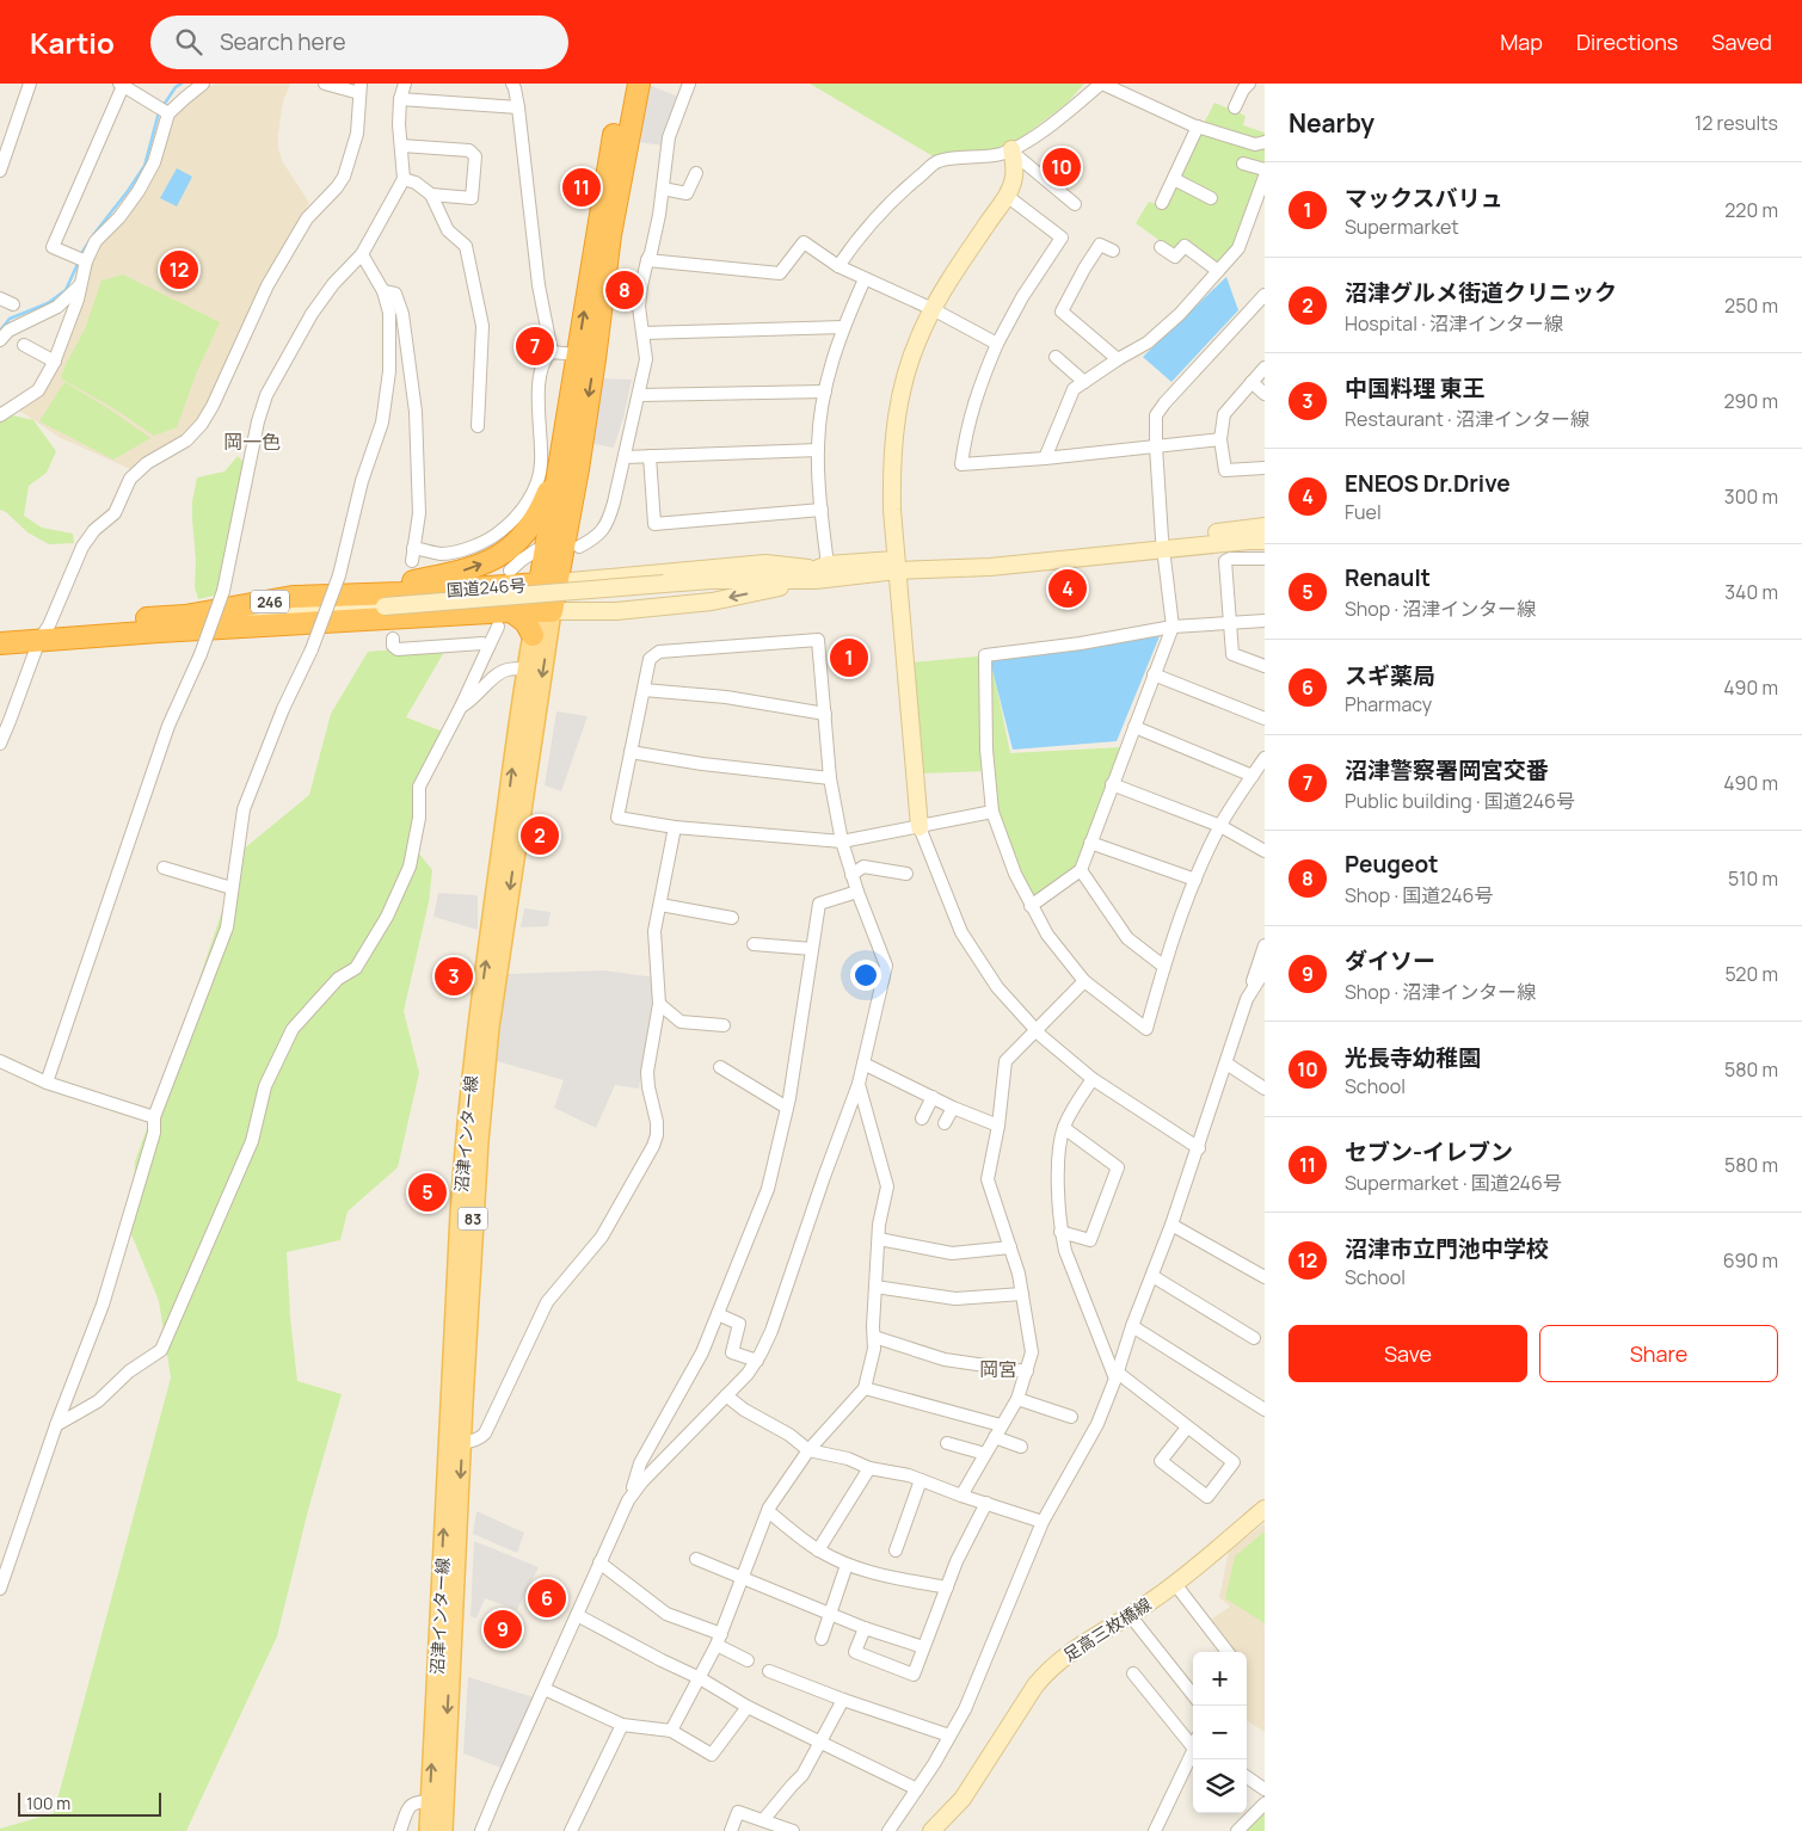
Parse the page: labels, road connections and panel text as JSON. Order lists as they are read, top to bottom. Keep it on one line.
{"streets":{"highway":["国道246号","246"],"main road":["沼津インター線","83"],"street":["足高三枚橋線"]},"crossings":[["国道246号","246"],["国道246号","沼津インター線"]],"districts":["岡一色","岡宮"],"scale_bar":"100 m","page":{"header":"Kartio","search":"Search here","nav":["Map","Directions","Saved"],"heading":["Nearby","12 results"],"pins":["10","11","12","8","7","4","1","2","3","5","6","9"],"list":[{"mark":"1","name":"マックスバリュ","note":"Supermarket","value":"220 m"},{"mark":"2","name":"沼津グルメ街道クリニック","note":"Hospital · 沼津インター線","value":"250 m"},{"mark":"3","name":"中国料理 東王","note":"Restaurant · 沼津インター線","value":"290 m"},{"mark":"4","name":"ENEOS Dr.Drive","note":"Fuel","value":"300 m"},{"mark":"5","name":"Renault","note":"Shop · 沼津インター線","value":"340 m"},{"mark":"6","name":"スギ薬局","note":"Pharmacy","value":"490 m"},{"mark":"7","name":"沼津警察署岡宮交番","note":"Public building · 国道246号","value":"490 m"},{"mark":"8","name":"Peugeot","note":"Shop · 国道246号","value":"510 m"},{"mark":"9","name":"ダイソー","note":"Shop · 沼津インター線","value":"520 m"},{"mark":"10","name":"光長寺幼稚園","note":"School","value":"580 m"},{"mark":"11","name":"セブン-イレブン","note":"Supermarket · 国道246号","value":"580 m"},{"mark":"12","name":"沼津市立門池中学校","note":"School","value":"690 m"}],"buttons":["Save","Share"],"map_buttons":["+","−"],"scale":"100 m"}}
